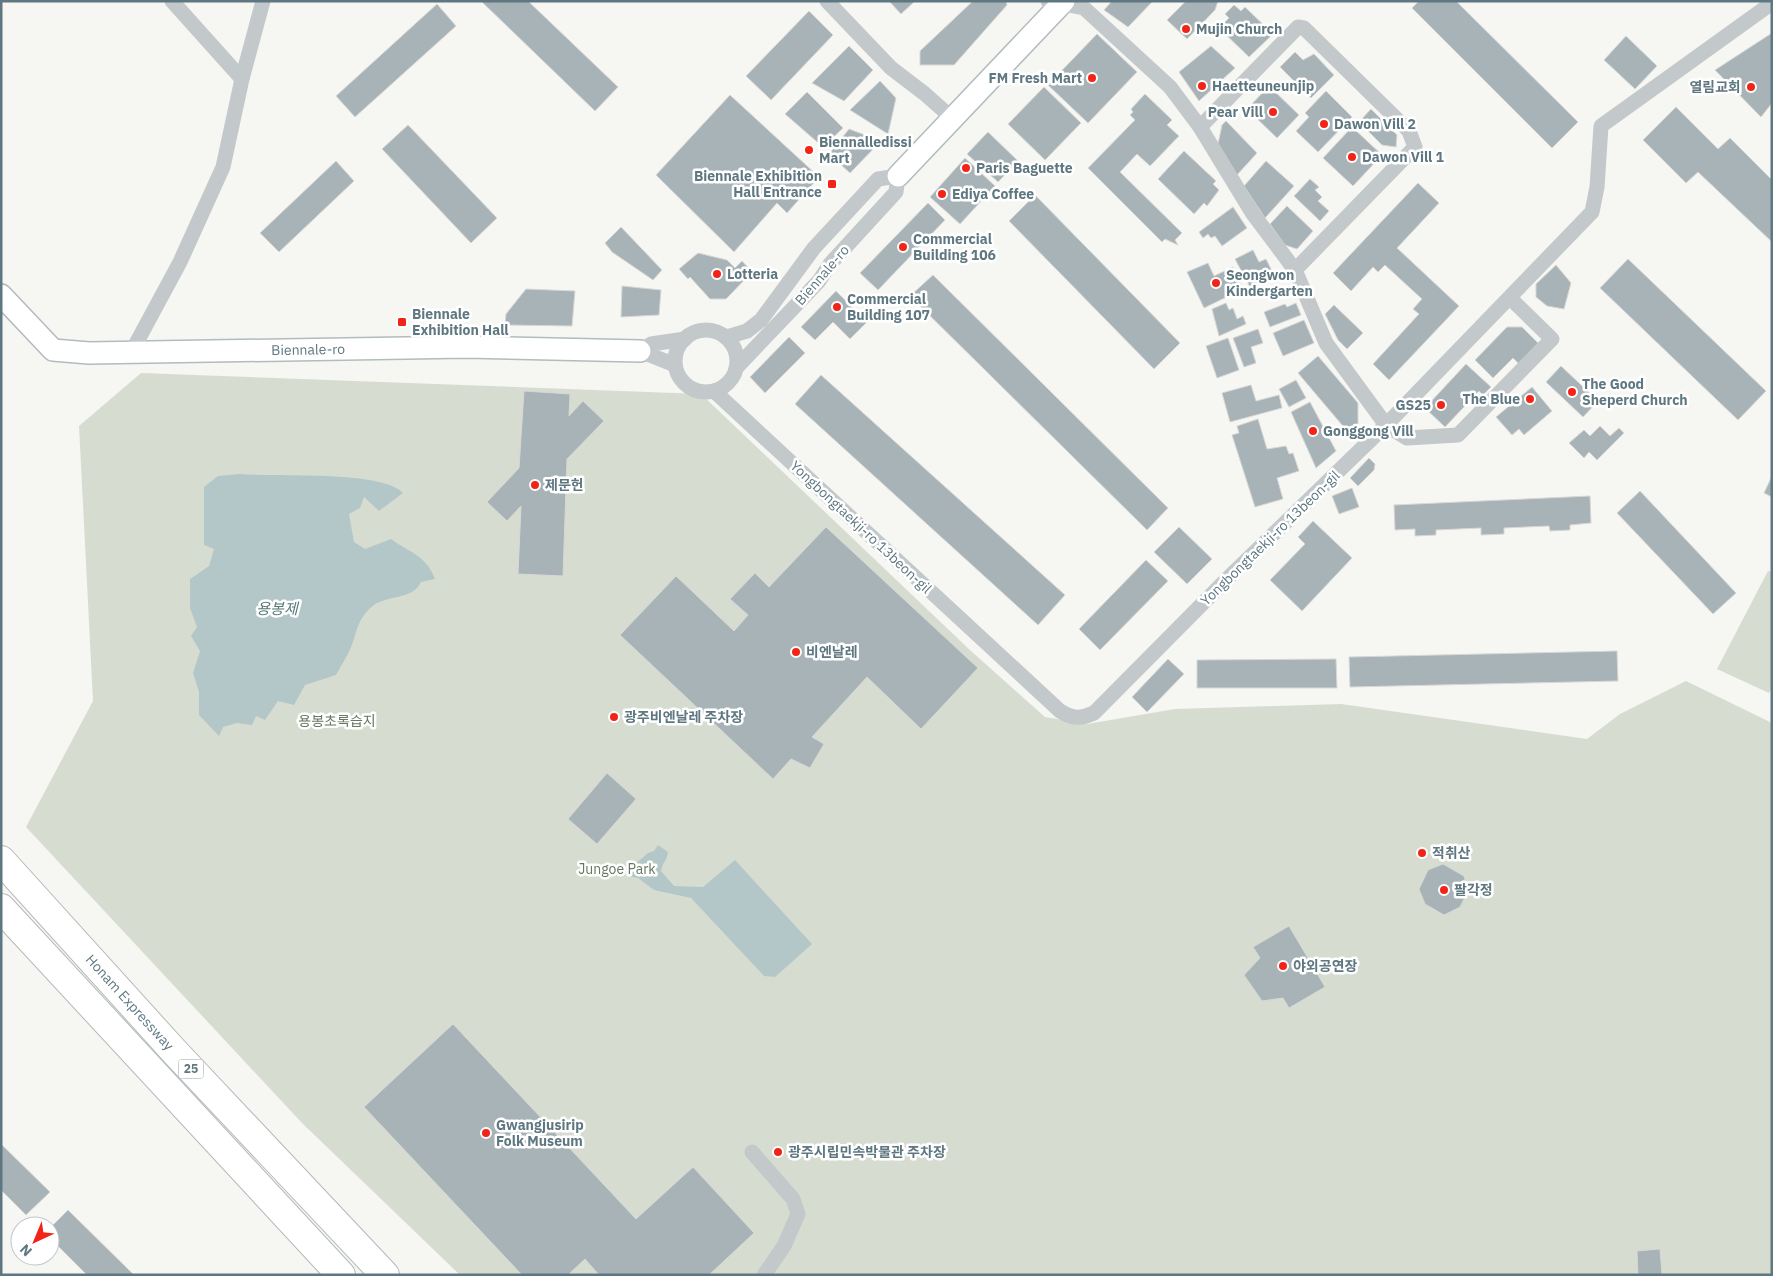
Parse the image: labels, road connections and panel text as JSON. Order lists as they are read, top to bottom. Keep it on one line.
{"streets":{"highway":["Honam Expressway","25"],"street":["Biennale-ro","Yongbongtaekji-ro 13beon-gil"]},"crossings":[["Biennale-ro","Yongbongtaekji-ro 13beon-gil"]],"water":["용봉제"],"parks":["용봉초록습지","Jungoe Park"],"places":{"other":["Mujin Church","FM Fresh Mart","Haetteuneunjip","열림교회","Pear Vill","Dawon Vill 2","Biennalledissi Mart","Dawon Vill 1","Paris Baguette","Ediya Coffee","Commercial Building 106","Lotteria","Seongwon Kindergarten","Commercial Building 107","The Good Sheperd Church","The Blue","GS25","Gonggong Vill","제문헌","비엔날레","광주비엔날레 주차장","적취산","팔각정","야외공연장","Gwangjusirip Folk Museum","광주시립민속박물관 주차장"],"transit":["Biennale Exhibition Hall Entrance","Biennale Exhibition Hall"]},"north":"bottom left"}
